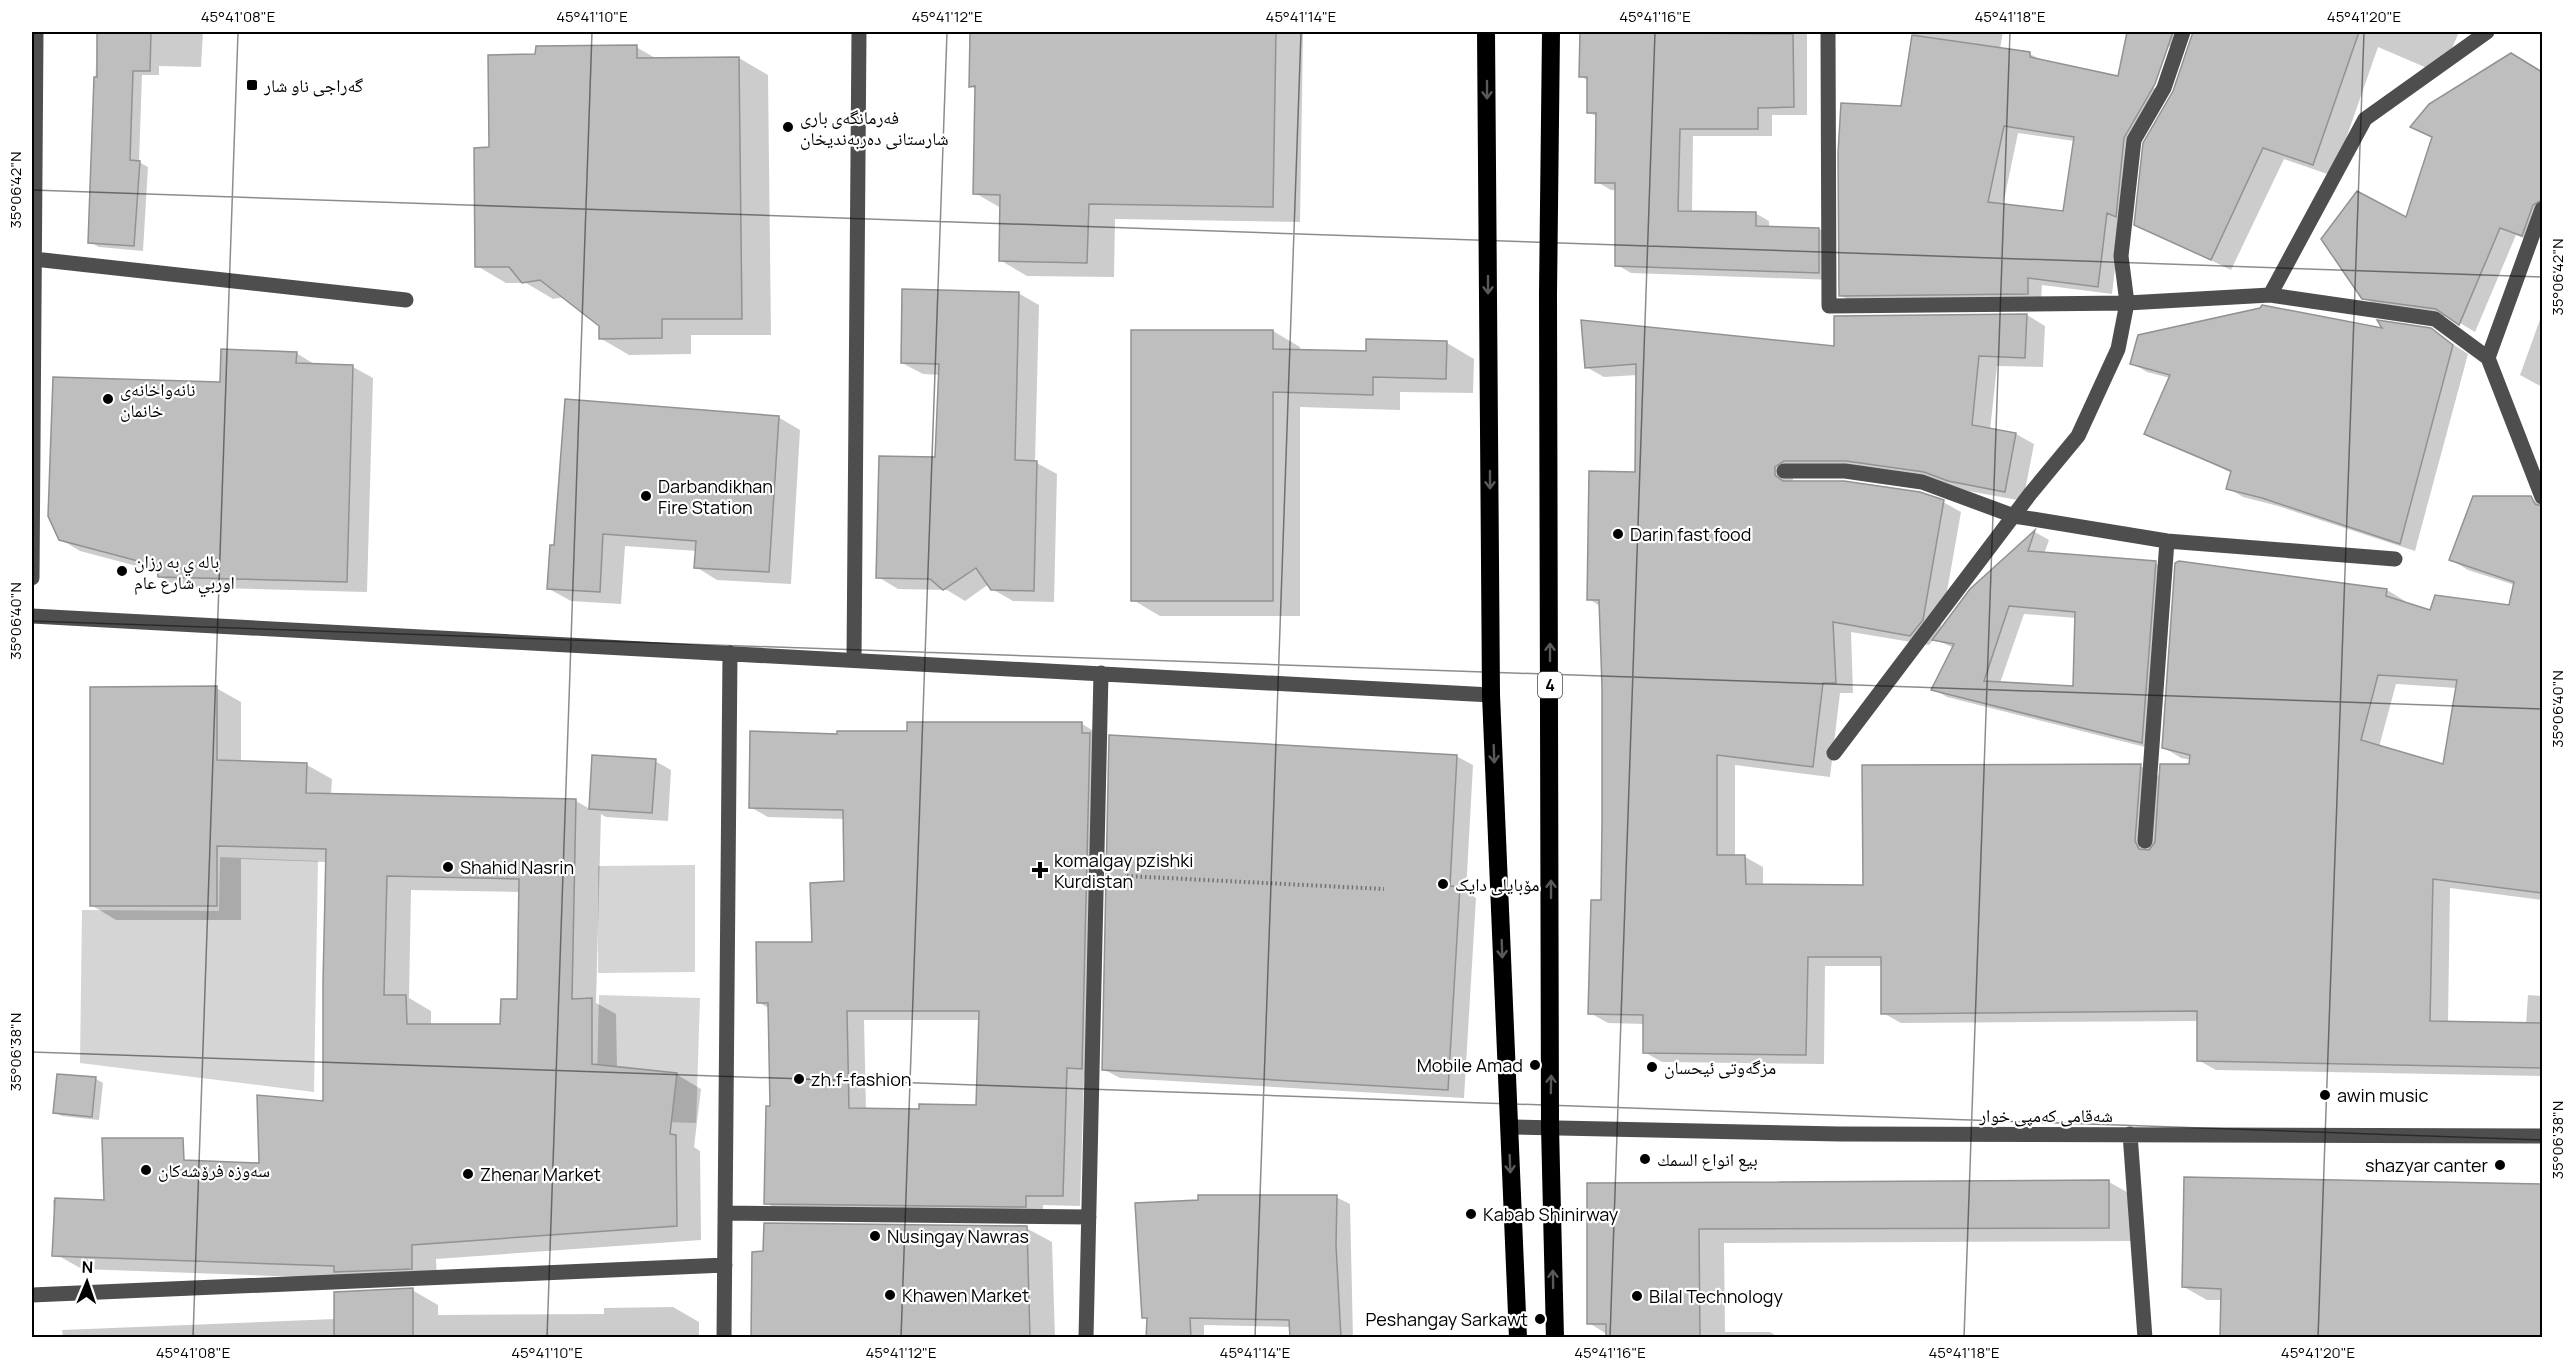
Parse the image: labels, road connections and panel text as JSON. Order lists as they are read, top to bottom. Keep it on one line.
{"streets":{"highway":["4"],"street":["شەقامی کەمپی خوار"]},"crossings":[["4","شەقامی کەمپی خوار"]],"places":{"transit":["گەراجی ناو شار"],"other":["فەرمانگەی باری شارستانی دەربەندیخان","نانەواخانەی خانمان","Darbandikhan Fire Station","Darin fast food","باله ي به رزان اوربي شارع عام","Shahid Nasrin","مۆبایلی دایک","Mobile Amad","مزگەوتی ئیحسان","zh.f-fashion","awin music","بيع انواع السمك","shazyar canter","سەوزە فرۆشەکان","Zhenar Market","Kabab Shinirway","Nusingay Nawras","Khawen Market","Bilal Technology","Peshangay Sarkawt"],"health":["komalgay pzishki Kurdistan"]},"north":"top","coordinates":["45°41'08\"E","45°41'10\"E","45°41'12\"E","45°41'14\"E","45°41'16\"E","45°41'18\"E","45°41'20\"E","35°06'42\"N","35°06'40\"N","35°06'38\"N"]}
